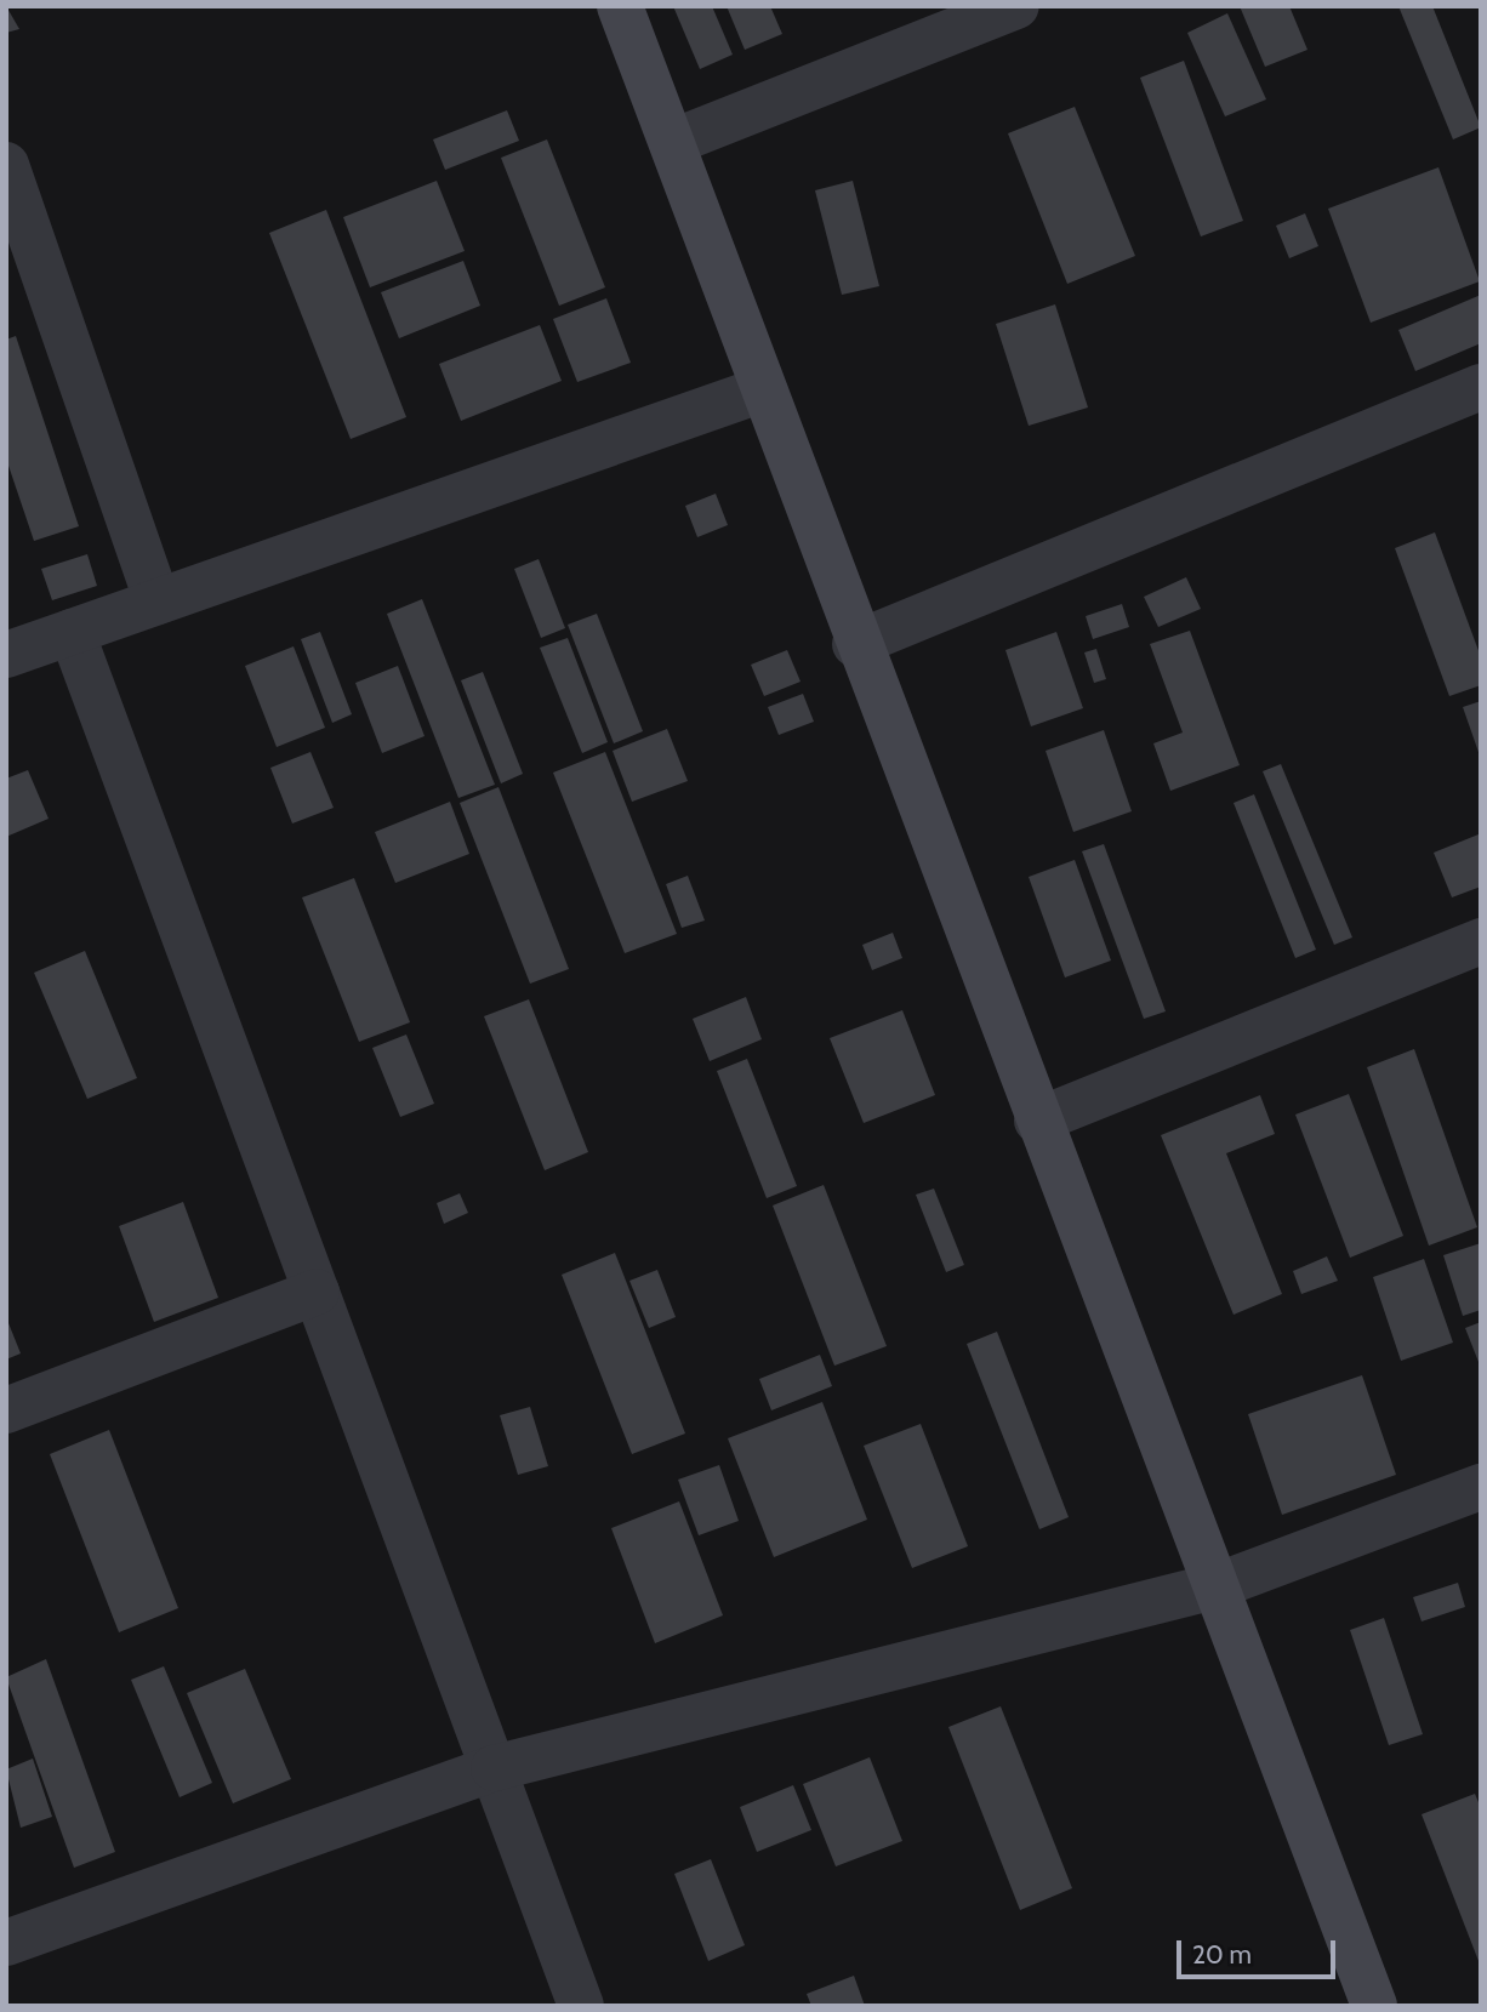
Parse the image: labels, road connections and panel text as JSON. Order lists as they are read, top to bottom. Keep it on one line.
{"scale_bar":"20 m"}
